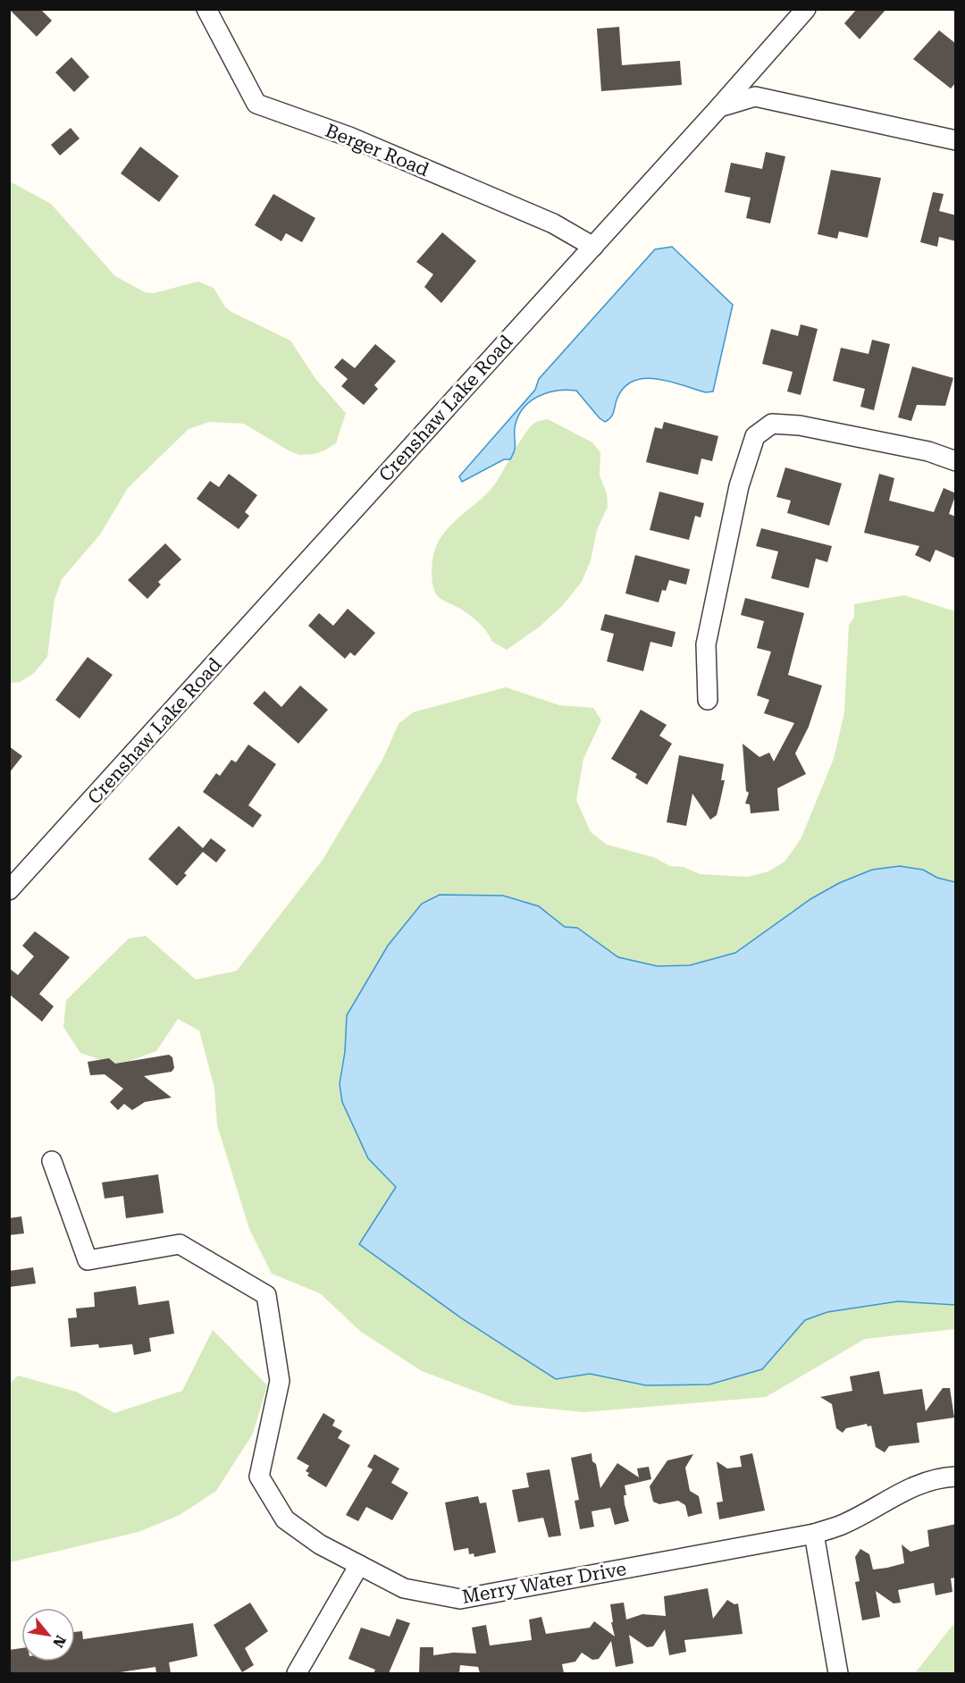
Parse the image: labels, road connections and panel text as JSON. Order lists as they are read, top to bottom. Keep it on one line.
{"streets":{"street":["Berger Road","Crenshaw Lake Road","Merry Water Drive"]},"crossings":[["Berger Road","Crenshaw Lake Road"]],"north":"bottom right"}
